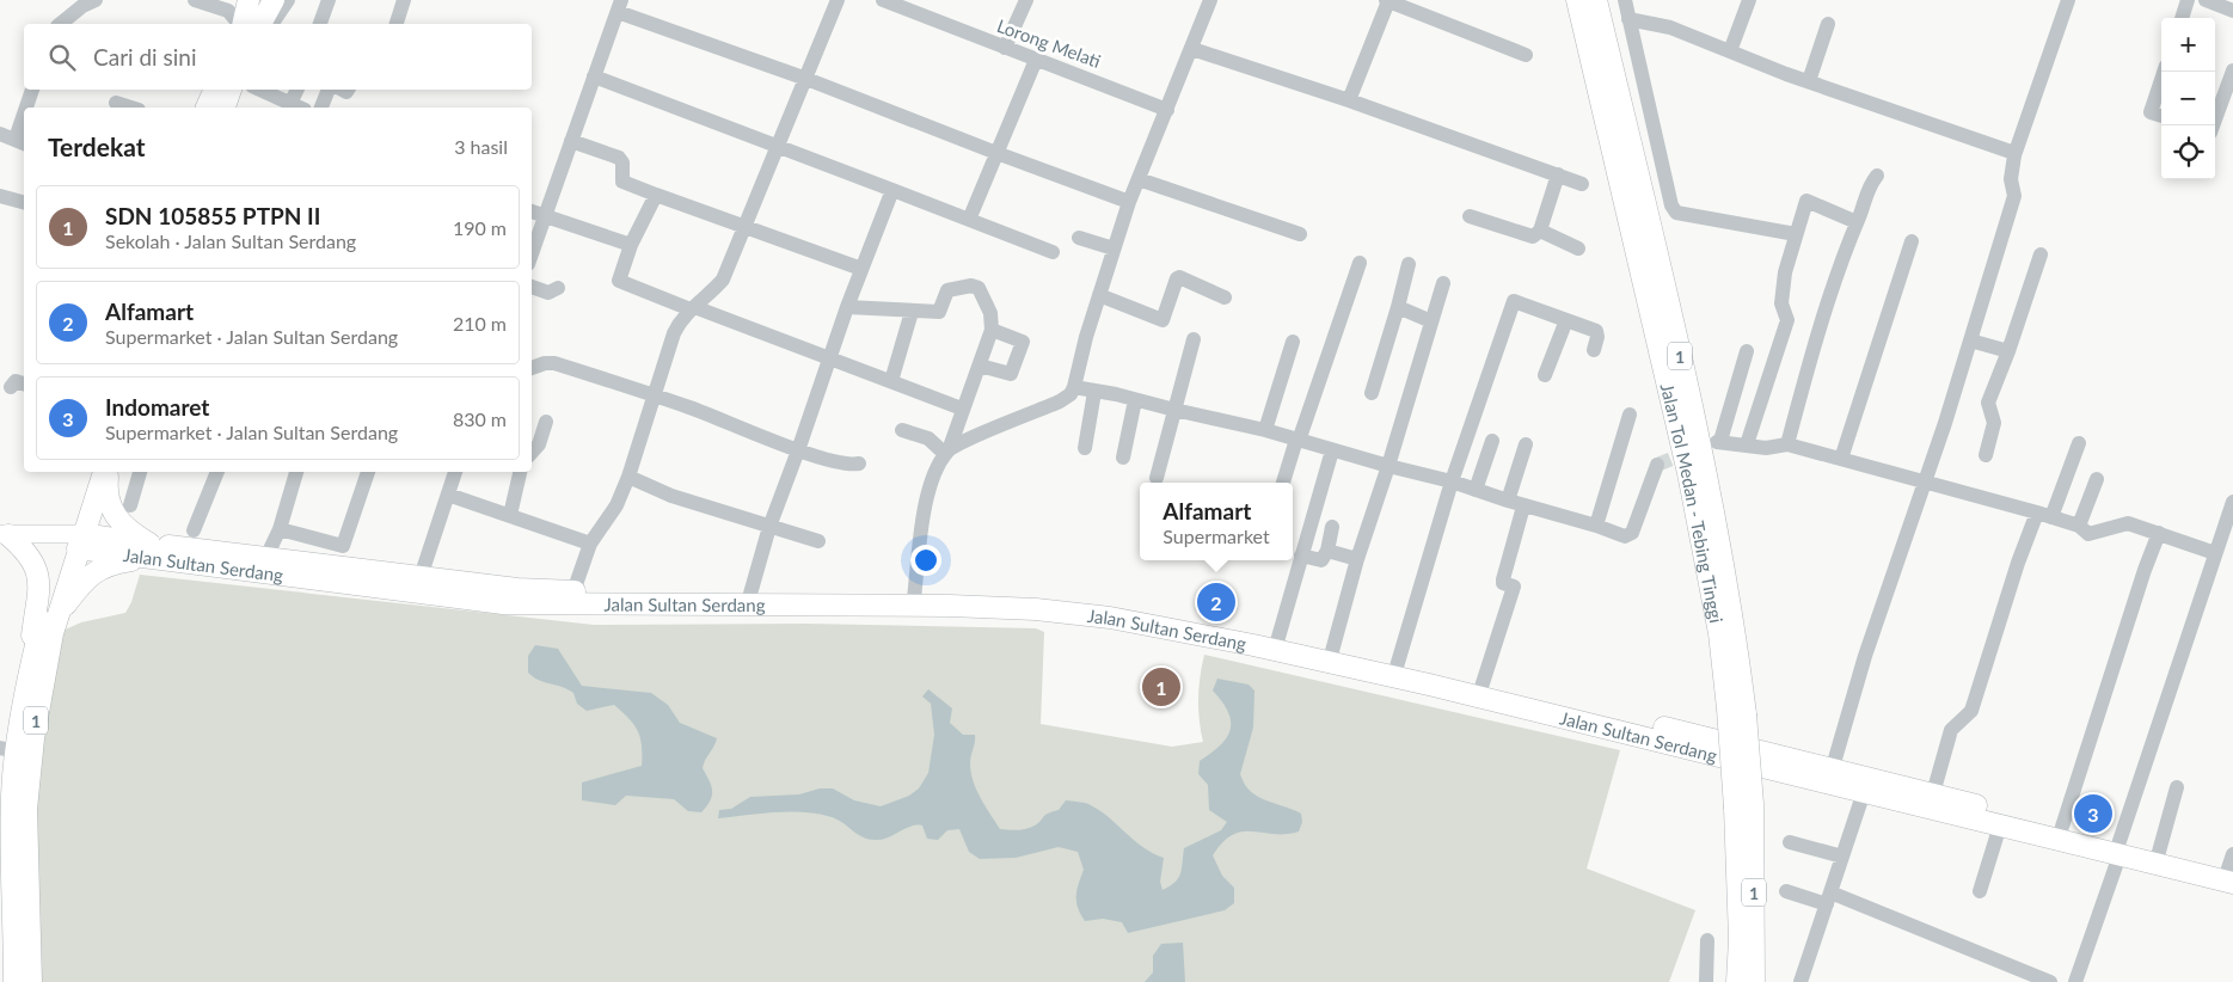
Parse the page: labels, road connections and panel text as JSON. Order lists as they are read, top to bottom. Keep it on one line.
{"streets":{"highway":["1","Jalan Tol Medan - Tebing Tinggi","Jalan Sultan Serdang"],"street":["Lorong Melati"]},"crossings":[["1","Jalan Sultan Serdang"]],"page":{"map_buttons":["+","−"],"search":"Cari di sini","heading":["Terdekat","3 hasil"],"list":[{"mark":"1","name":"SDN 105855 PTPN II","note":"Sekolah · Jalan Sultan Serdang","value":"190 m"},{"mark":"2","name":"Alfamart","note":"Supermarket · Jalan Sultan Serdang","value":"210 m"},{"mark":"3","name":"Indomaret","note":"Supermarket · Jalan Sultan Serdang","value":"830 m"}],"popup":["Alfamart","Supermarket"],"pins":["2","1","3"]}}
